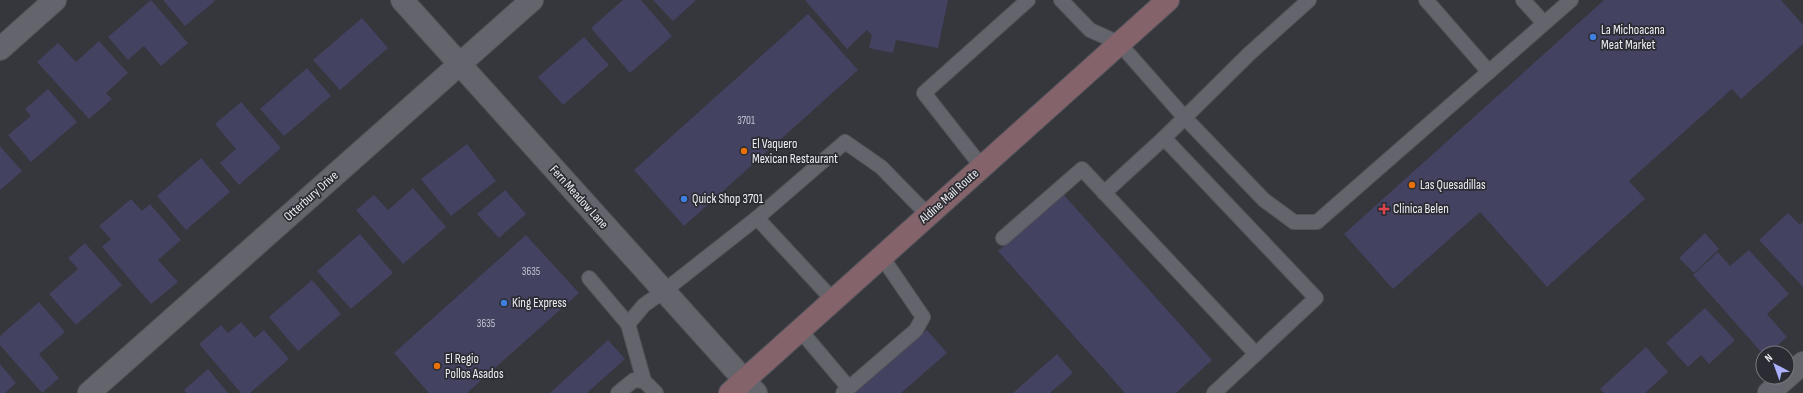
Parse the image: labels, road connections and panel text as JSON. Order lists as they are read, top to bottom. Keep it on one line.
{"streets":{"main road":["Aldine Mail Route"],"street":["Otterbury Drive","Fern Meadow Lane"]},"crossings":[["Otterbury Drive","Fern Meadow Lane"],["Aldine Mail Route","Fern Meadow Lane"]],"places":{"other":["La Michoacana Meat Market","El Vaquero Mexican Restaurant","Las Quesadillas","Quick Shop 3701","King Express","El Regio Pollos Asados"],"health":["Clinica Belen"]},"house_numbers":["3701","3635","3635"],"north":"top left"}
